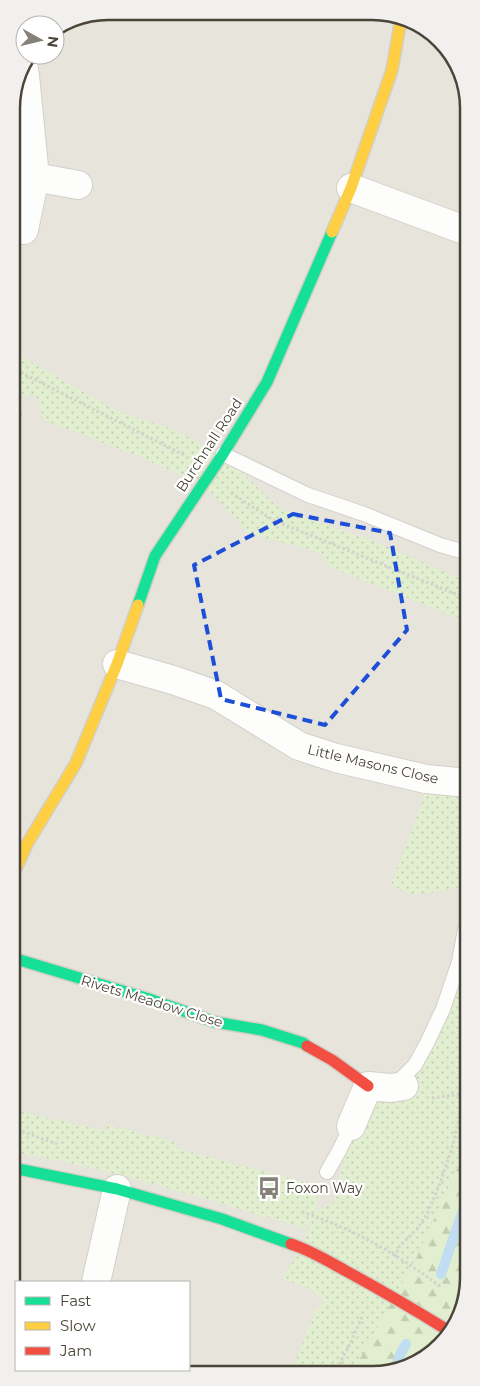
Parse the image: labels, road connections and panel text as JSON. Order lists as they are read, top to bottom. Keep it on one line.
{"streets":{"street":["Burchnall Road","Little Masons Close","Rivets Meadow Close"]},"crossings":[["Burchnall Road","Little Masons Close"]],"places":{"bus stop":["Foxon Way"]},"legend":["Fast","Slow","Jam"],"north":"right"}
